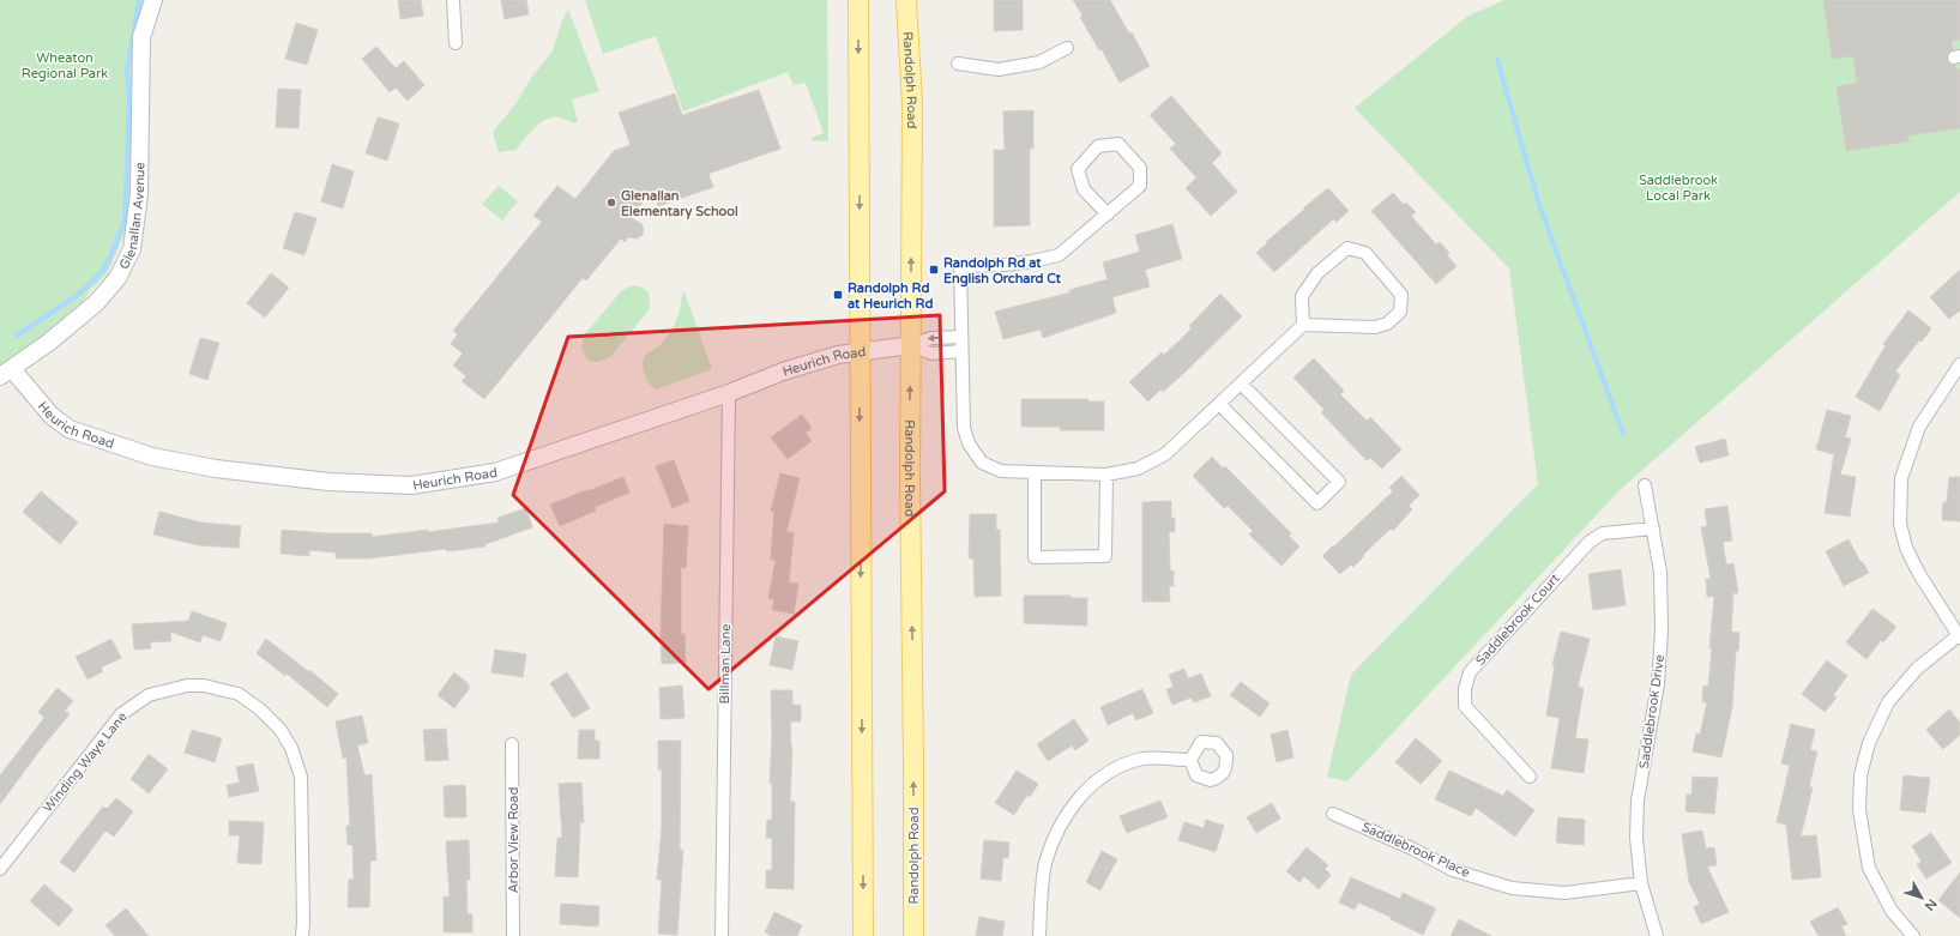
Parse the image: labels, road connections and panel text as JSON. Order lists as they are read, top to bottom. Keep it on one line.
{"streets":{"main road":["Randolph Road"],"street":["Glenallan Avenue","Heurich Road","Saddlebrook Court","Billman Lane","Saddlebrook Drive","Winding Waye Lane","Arbor View Road","Saddlebrook Place"]},"crossings":[["Randolph Road","Heurich Road"],["Glenallan Avenue","Heurich Road"],["Heurich Road","Billman Lane"],["Saddlebrook Court","Saddlebrook Drive"],["Saddlebrook Drive","Saddlebrook Place"]],"parks":["Wheaton Regional Park","Saddlebrook Local Park"],"places":{"other":["Glenallan Elementary School"],"transit":["Randolph Rd at English Orchard Ct","Randolph Rd at Heurich Rd"]},"north":"bottom right"}
